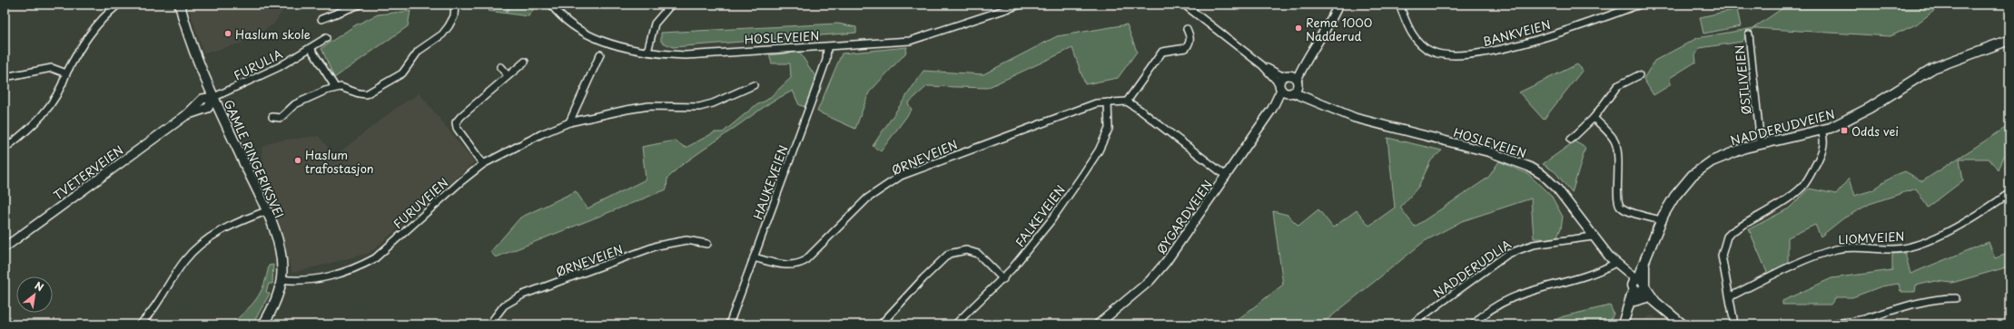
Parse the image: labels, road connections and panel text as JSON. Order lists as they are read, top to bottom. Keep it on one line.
{"streets":{"main road":["HOSLEVEIEN","NADDERUDVEIEN","GAMLE RINGERIKSVEI"],"street":["BANKVEIEN","FURULIA","ØSTLIVEIEN","ØRNEVEIEN","TVETERVEIEN","HAUKEVEIEN","FURUVEIEN","FALKEVEIEN","ØYGARDVEIEN","LIOMVEIEN","NADDERUDLIA"]},"crossings":[["HOSLEVEIEN","NADDERUDVEIEN"],["HOSLEVEIEN","HAUKEVEIEN"],["HOSLEVEIEN","ØYGARDVEIEN"],["HOSLEVEIEN","NADDERUDLIA"],["FURULIA","GAMLE RINGERIKSVEI"],["FURULIA","TVETERVEIEN"],["ØSTLIVEIEN","NADDERUDVEIEN"],["ØRNEVEIEN","HAUKEVEIEN"],["ØRNEVEIEN","FALKEVEIEN"],["GAMLE RINGERIKSVEI","TVETERVEIEN"],["GAMLE RINGERIKSVEI","FURUVEIEN"]],"places":{"other":["Rema 1000 Nadderud","Haslum skole","Haslum trafostasjon"],"transit":["Odds vei"]},"north":"top right"}
